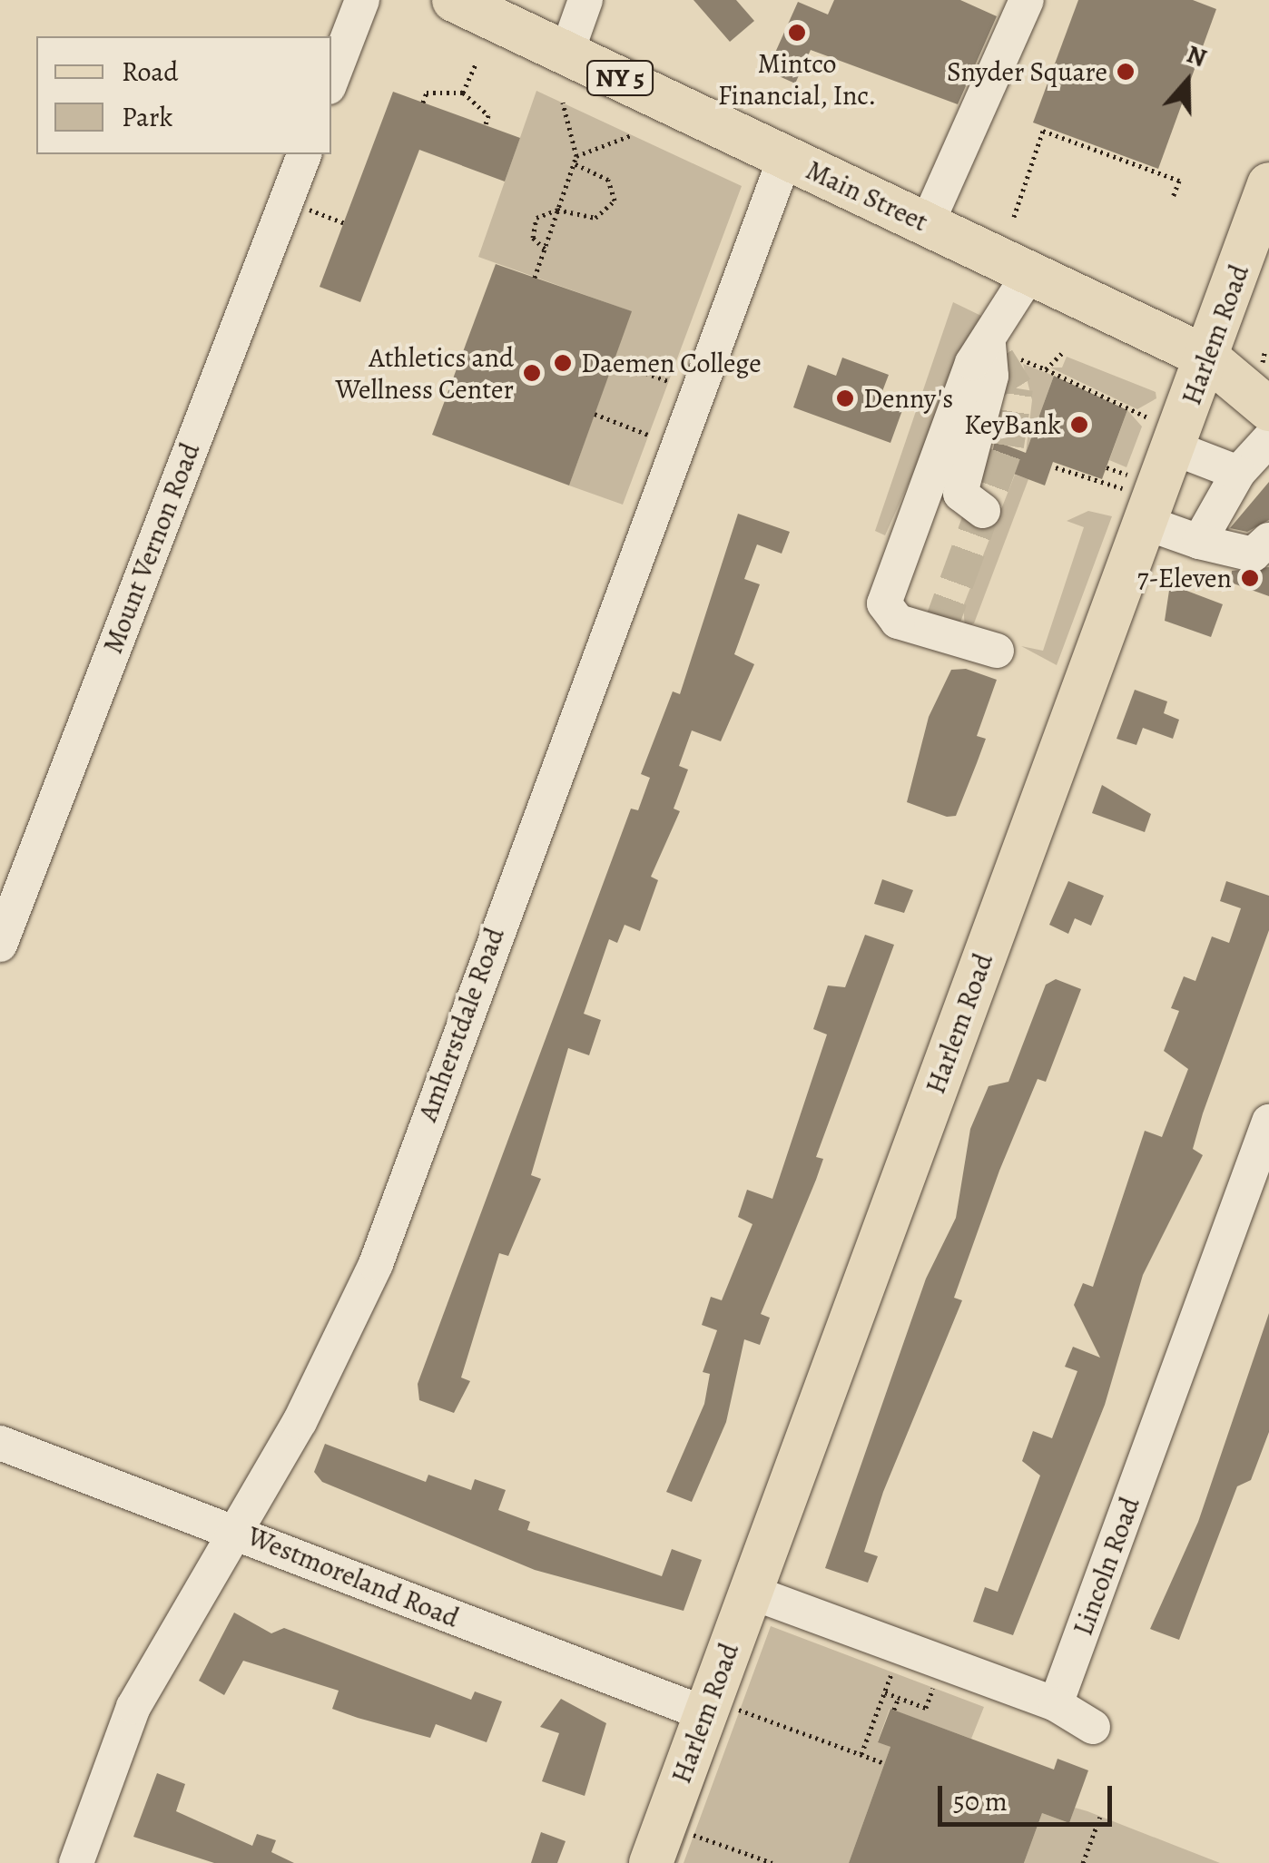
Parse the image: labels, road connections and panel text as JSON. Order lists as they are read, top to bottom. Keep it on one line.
{"streets":{"main road":["NY 5","Main Street","Harlem Road"],"street":["Mount Vernon Road","Amherstdale Road","Lincoln Road","Westmoreland Road"]},"crossings":[["Main Street","Harlem Road"],["Main Street","Amherstdale Road"],["Harlem Road","Westmoreland Road"],["Amherstdale Road","Westmoreland Road"]],"places":["Mintco Financial, Inc.","Snyder Square","Daemen College","Athletics and Wellness Center","Denny's","KeyBank","7-Eleven"],"legend":["Road","Park"],"scale_bar":"50 m","north":"top"}
